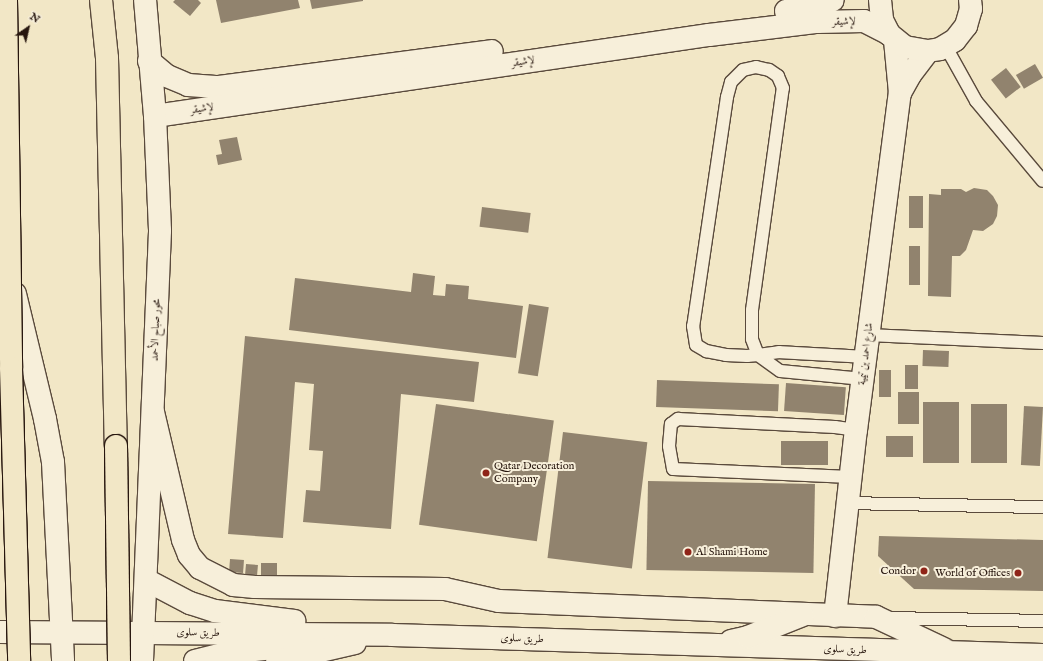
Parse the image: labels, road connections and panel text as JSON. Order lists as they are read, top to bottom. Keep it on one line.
{"streets":{"street":["لإشيقر","محور صباح الأحمد","شارع احمد بن تيمية","طريق سلوى"]},"crossings":[["لإشيقر","محور صباح الأحمد"],["لإشيقر","شارع احمد بن تيمية"],["محور صباح الأحمد","طريق سلوى"]],"places":["Qatar Decoration Company","Al Shami Home","Condor","World of Offices"],"north":"top right"}
